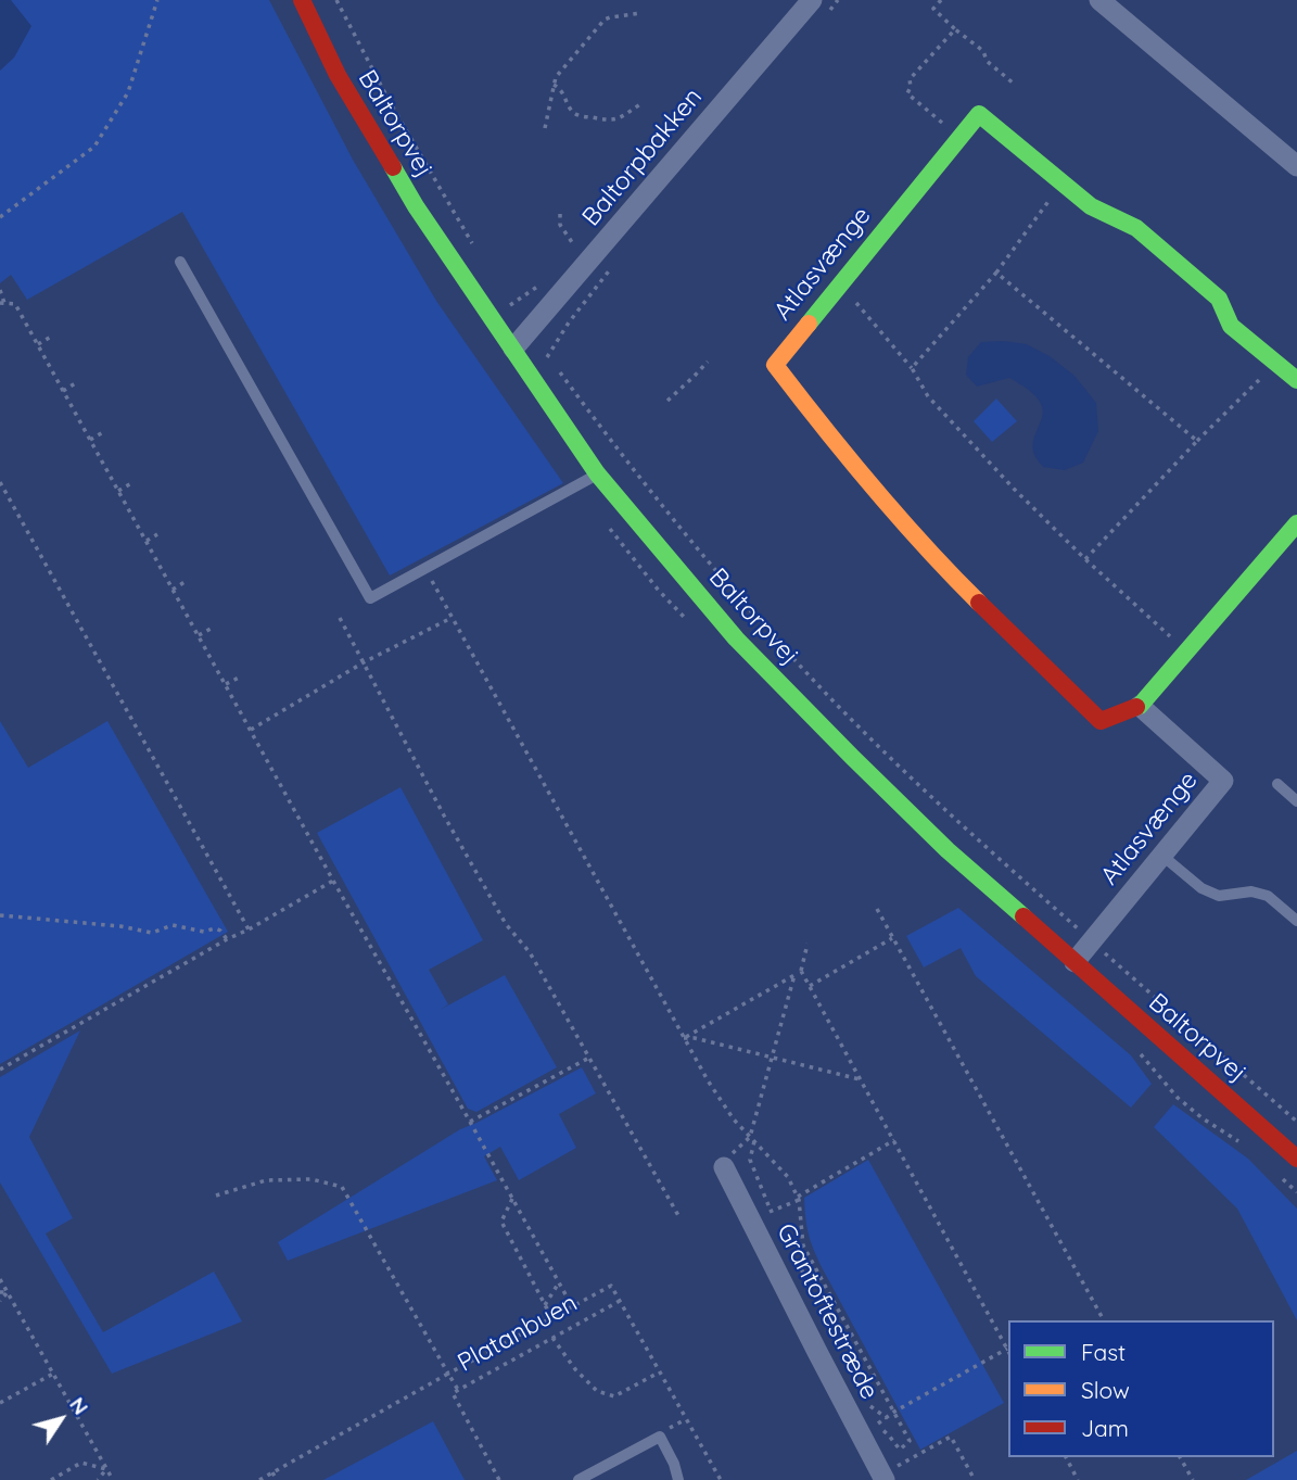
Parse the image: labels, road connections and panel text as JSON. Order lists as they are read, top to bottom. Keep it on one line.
{"streets":{"street":["Baltorpvej","Baltorpbakken","Atlasvænge","Grantoftestræde"],"path":["Platanbuen"]},"crossings":[["Baltorpvej","Baltorpbakken"],["Baltorpvej","Atlasvænge"]],"legend":["Fast","Slow","Jam"],"north":"top right"}
